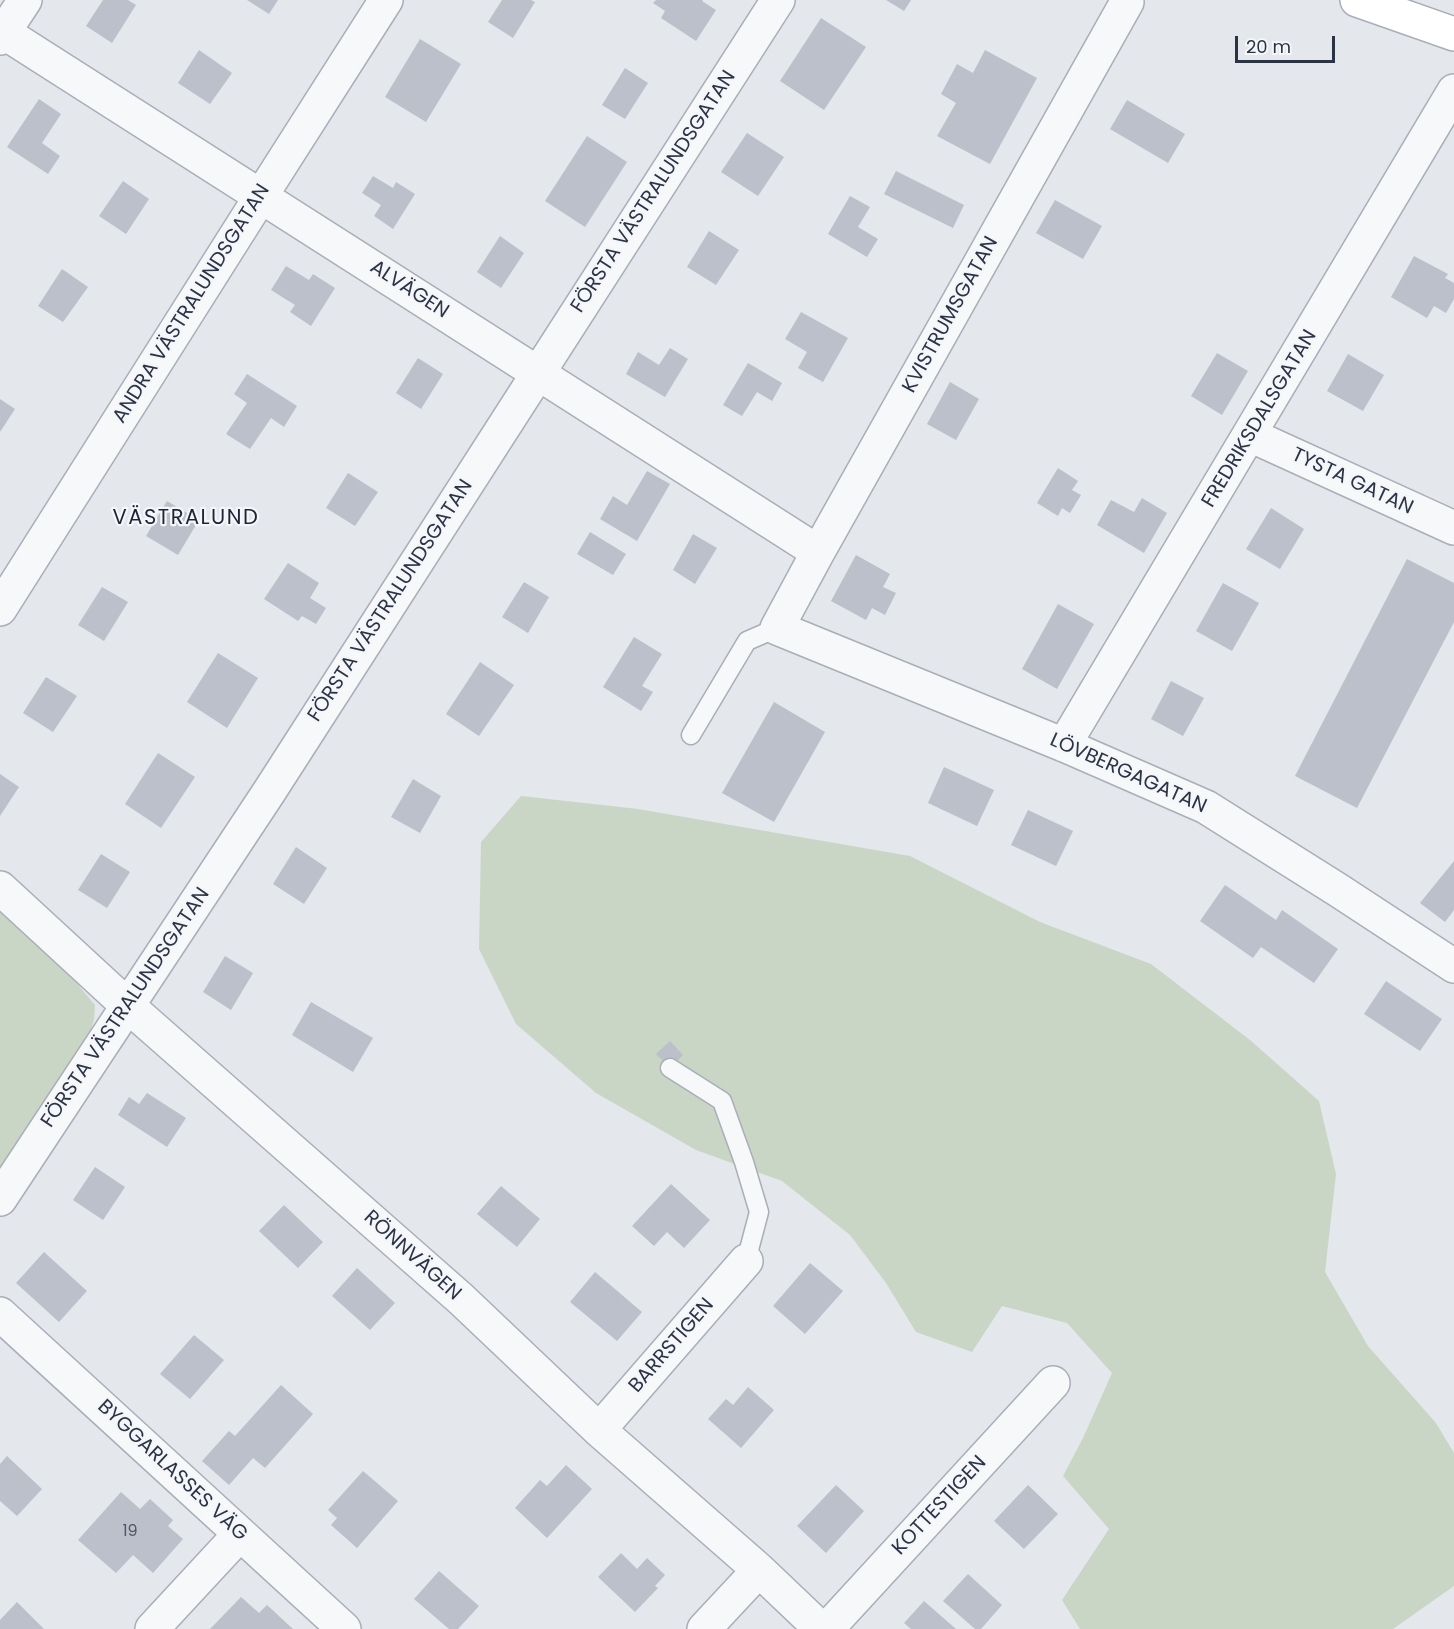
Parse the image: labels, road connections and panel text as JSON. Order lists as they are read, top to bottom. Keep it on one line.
{"streets":{"street":["FÖRSTA VÄSTRALUNDSGATAN","ALVÄGEN","ANDRA VÄSTRALUNDSGATAN","KVISTRUMSGATAN","FREDRIKSDALSGATAN","TYSTA GATAN","LÖVBERGAGATAN","RÖNNVÄGEN","BARRSTIGEN","BYGGARLASSES VÄG","KOTTESTIGEN"]},"crossings":[["FÖRSTA VÄSTRALUNDSGATAN","ALVÄGEN"],["FÖRSTA VÄSTRALUNDSGATAN","RÖNNVÄGEN"],["ALVÄGEN","ANDRA VÄSTRALUNDSGATAN"],["ALVÄGEN","KVISTRUMSGATAN"],["KVISTRUMSGATAN","LÖVBERGAGATAN"],["FREDRIKSDALSGATAN","TYSTA GATAN"],["FREDRIKSDALSGATAN","LÖVBERGAGATAN"],["RÖNNVÄGEN","BARRSTIGEN"]],"districts":["VÄSTRALUND"],"house_numbers":["19"],"scale_bar":"20 m"}
